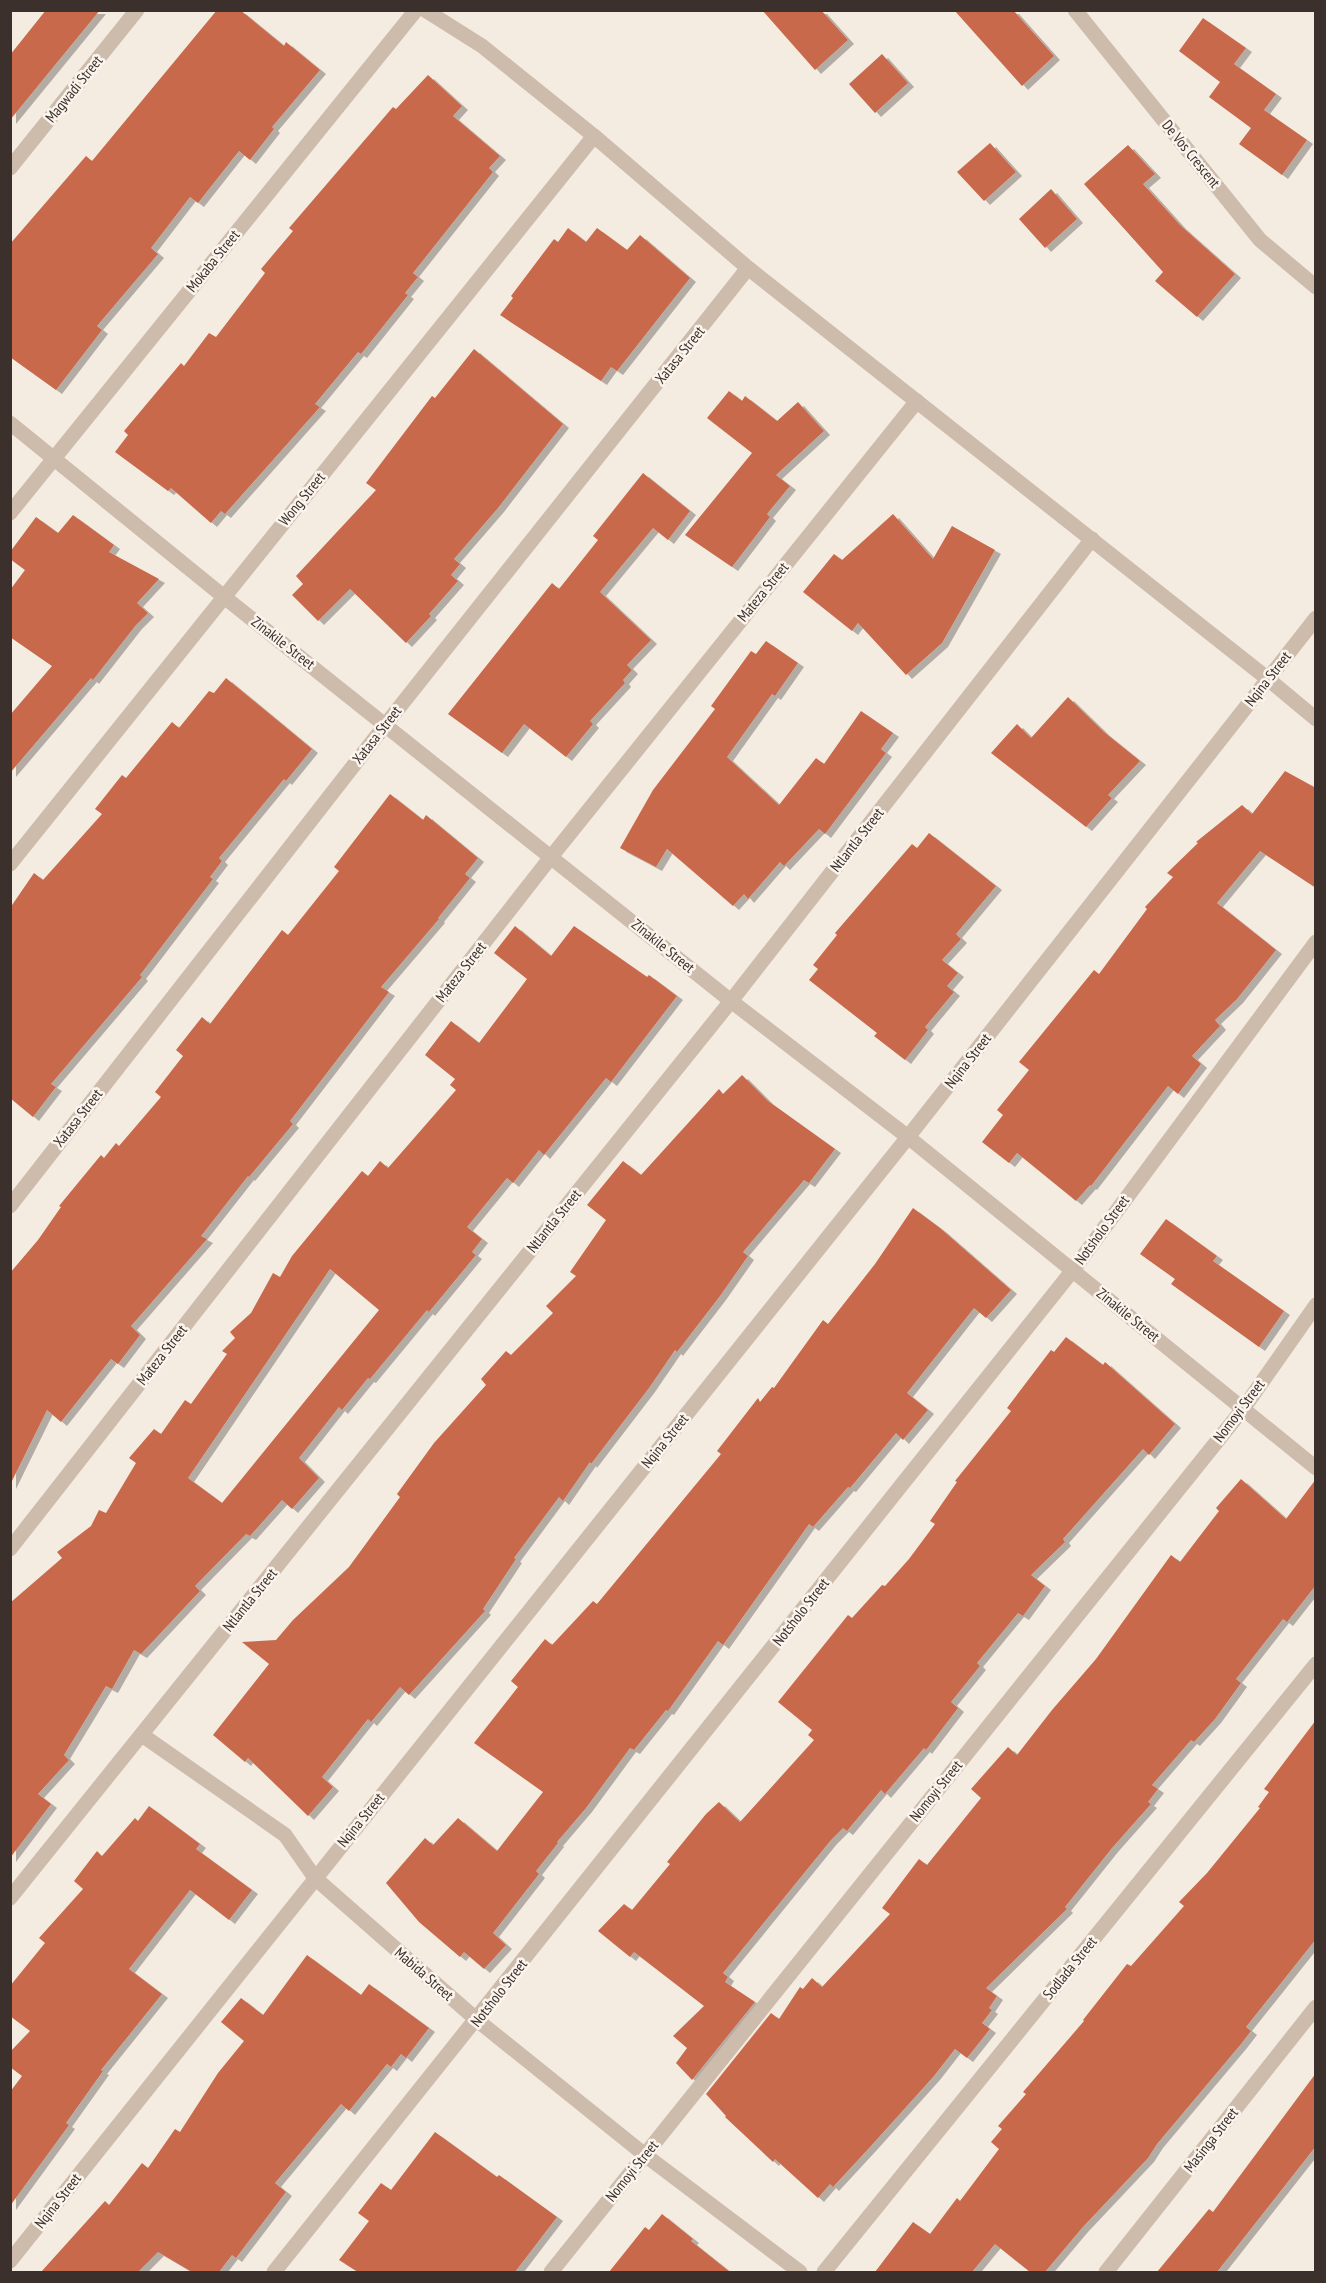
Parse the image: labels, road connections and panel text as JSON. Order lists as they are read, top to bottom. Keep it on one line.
{"streets":{"street":["Magwadi Street","De Vos Crescent","Mokaba Street","Xatasa Street","Wong Street","Mateza Street","Zinakile Street","Nqina Street","Ntlantla Street","Notsholo Street","Nomoyi Street","Sodlada Street","Mabida Street","Masinga Street"]},"crossings":[["Mokaba Street","Zinakile Street"],["Xatasa Street","Zinakile Street"],["Wong Street","Zinakile Street"],["Mateza Street","Zinakile Street"],["Zinakile Street","Nqina Street"],["Zinakile Street","Ntlantla Street"],["Zinakile Street","Notsholo Street"],["Zinakile Street","Nomoyi Street"],["Nqina Street","Mabida Street"],["Ntlantla Street","Mabida Street"],["Notsholo Street","Mabida Street"],["Nomoyi Street","Mabida Street"]]}
